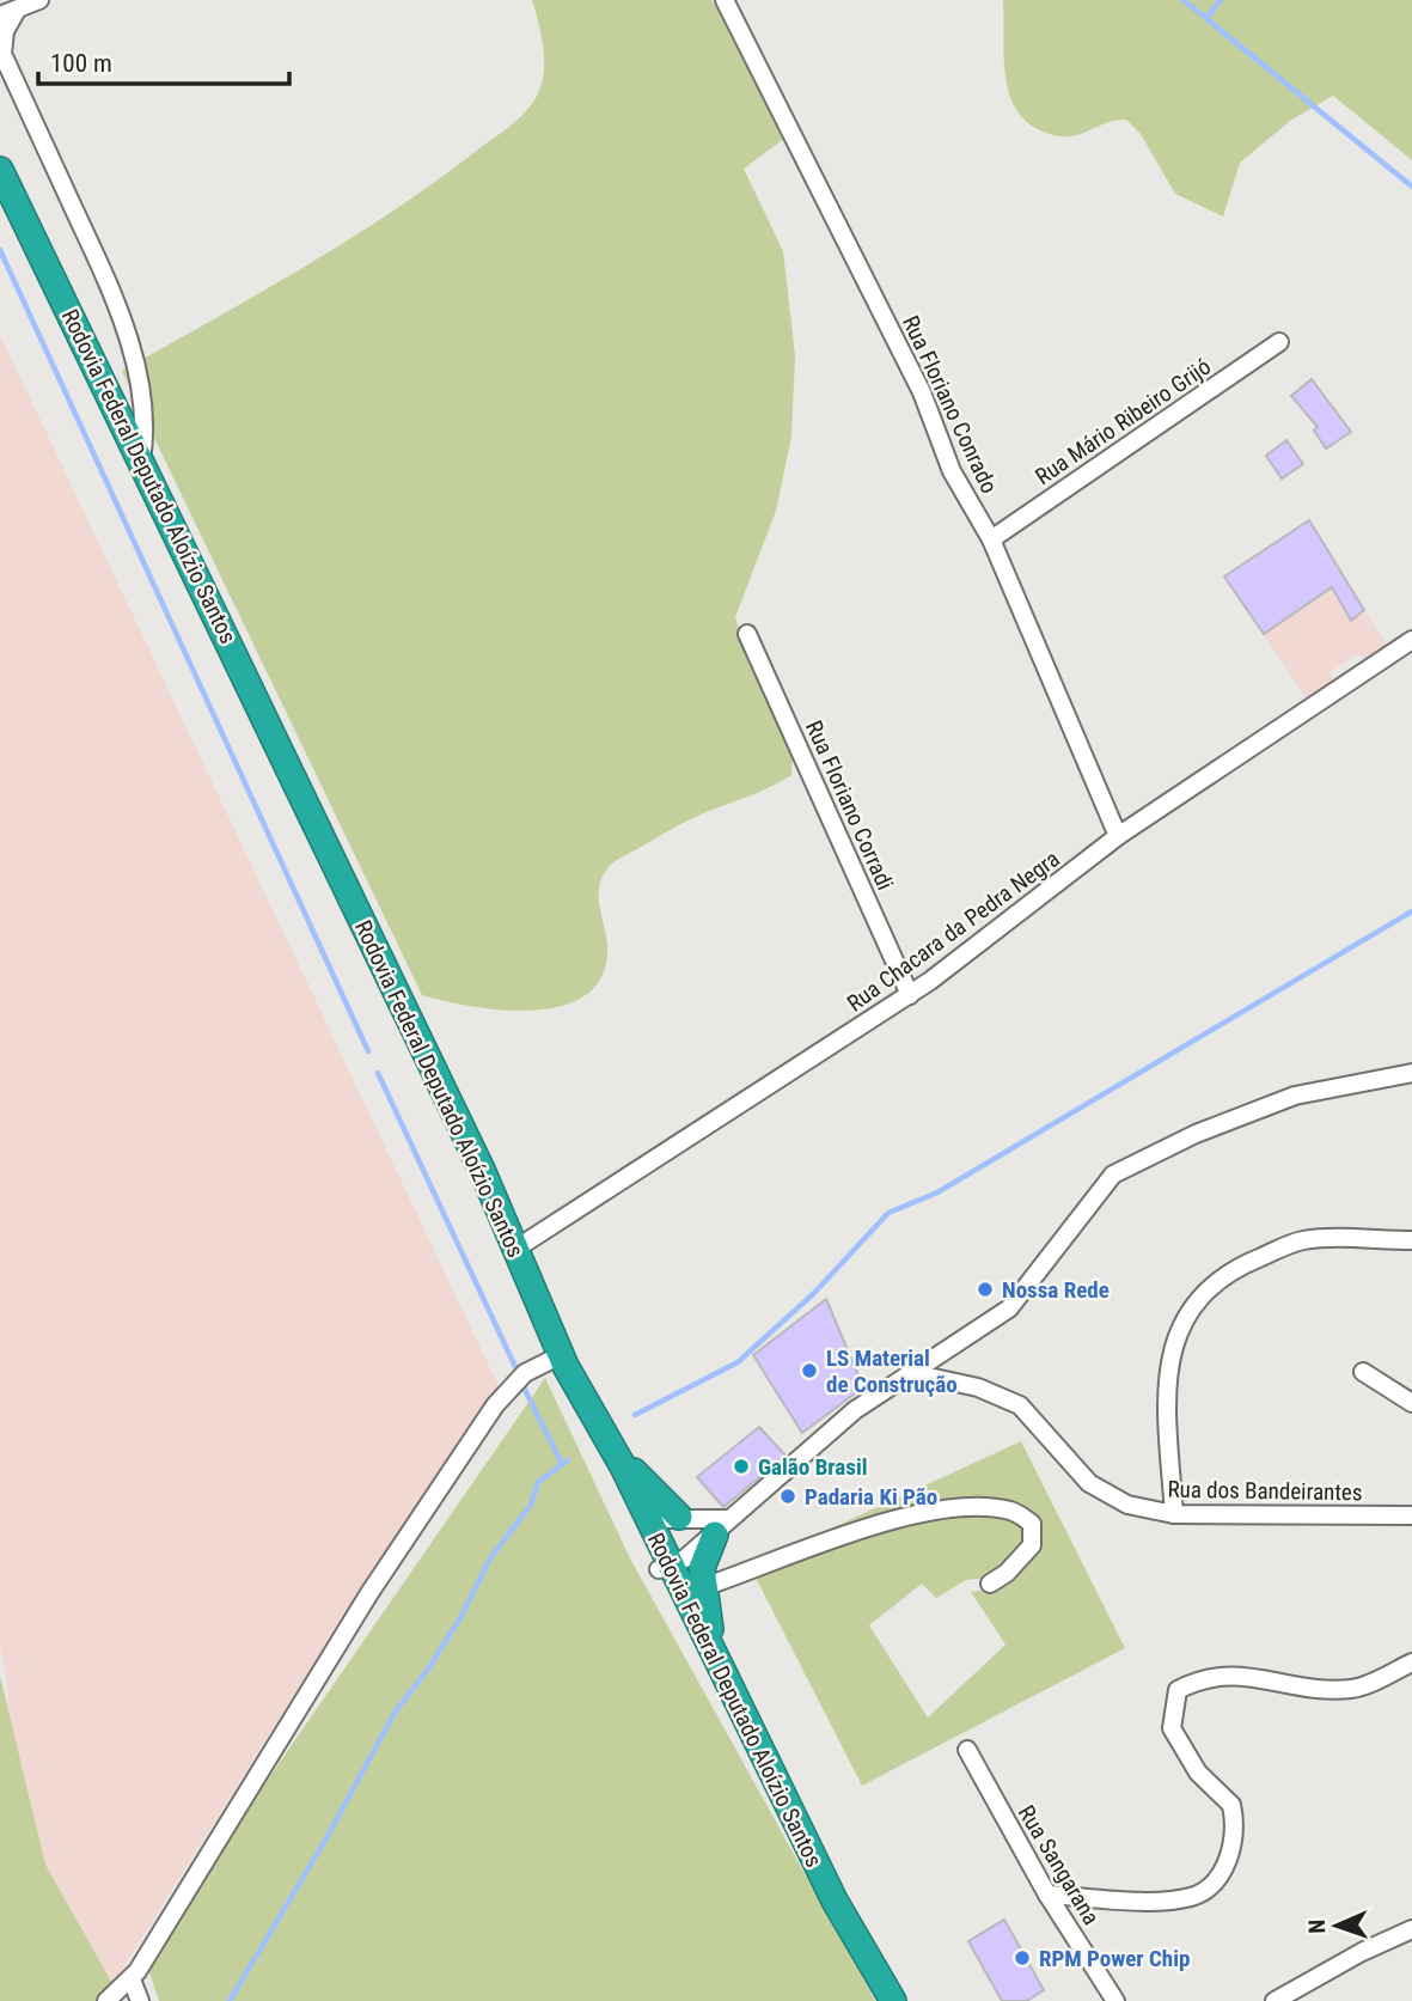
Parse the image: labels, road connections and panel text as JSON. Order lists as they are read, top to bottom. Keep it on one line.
{"streets":{"highway":["Rodovia Federal Deputado Aloízio Santos"],"street":["Rua Floriano Conrado","Rua Mário Ribeiro Grijó","Rua Floriano Corradi","Rua Chacara da Pedra Negra","Rua dos Bandeirantes","Rua Sangarana"]},"crossings":[["Rua Floriano Conrado","Rua Mário Ribeiro Grijó"],["Rua Floriano Conrado","Rua Chacara da Pedra Negra"],["Rodovia Federal Deputado Aloízio Santos","Rua Chacara da Pedra Negra"],["Rua Floriano Corradi","Rua Chacara da Pedra Negra"]],"places":["Nossa Rede","LS Material de Construção","Galão Brasil","Padaria Ki Pão","RPM Power Chip"],"scale_bar":"100 m","north":"left"}
